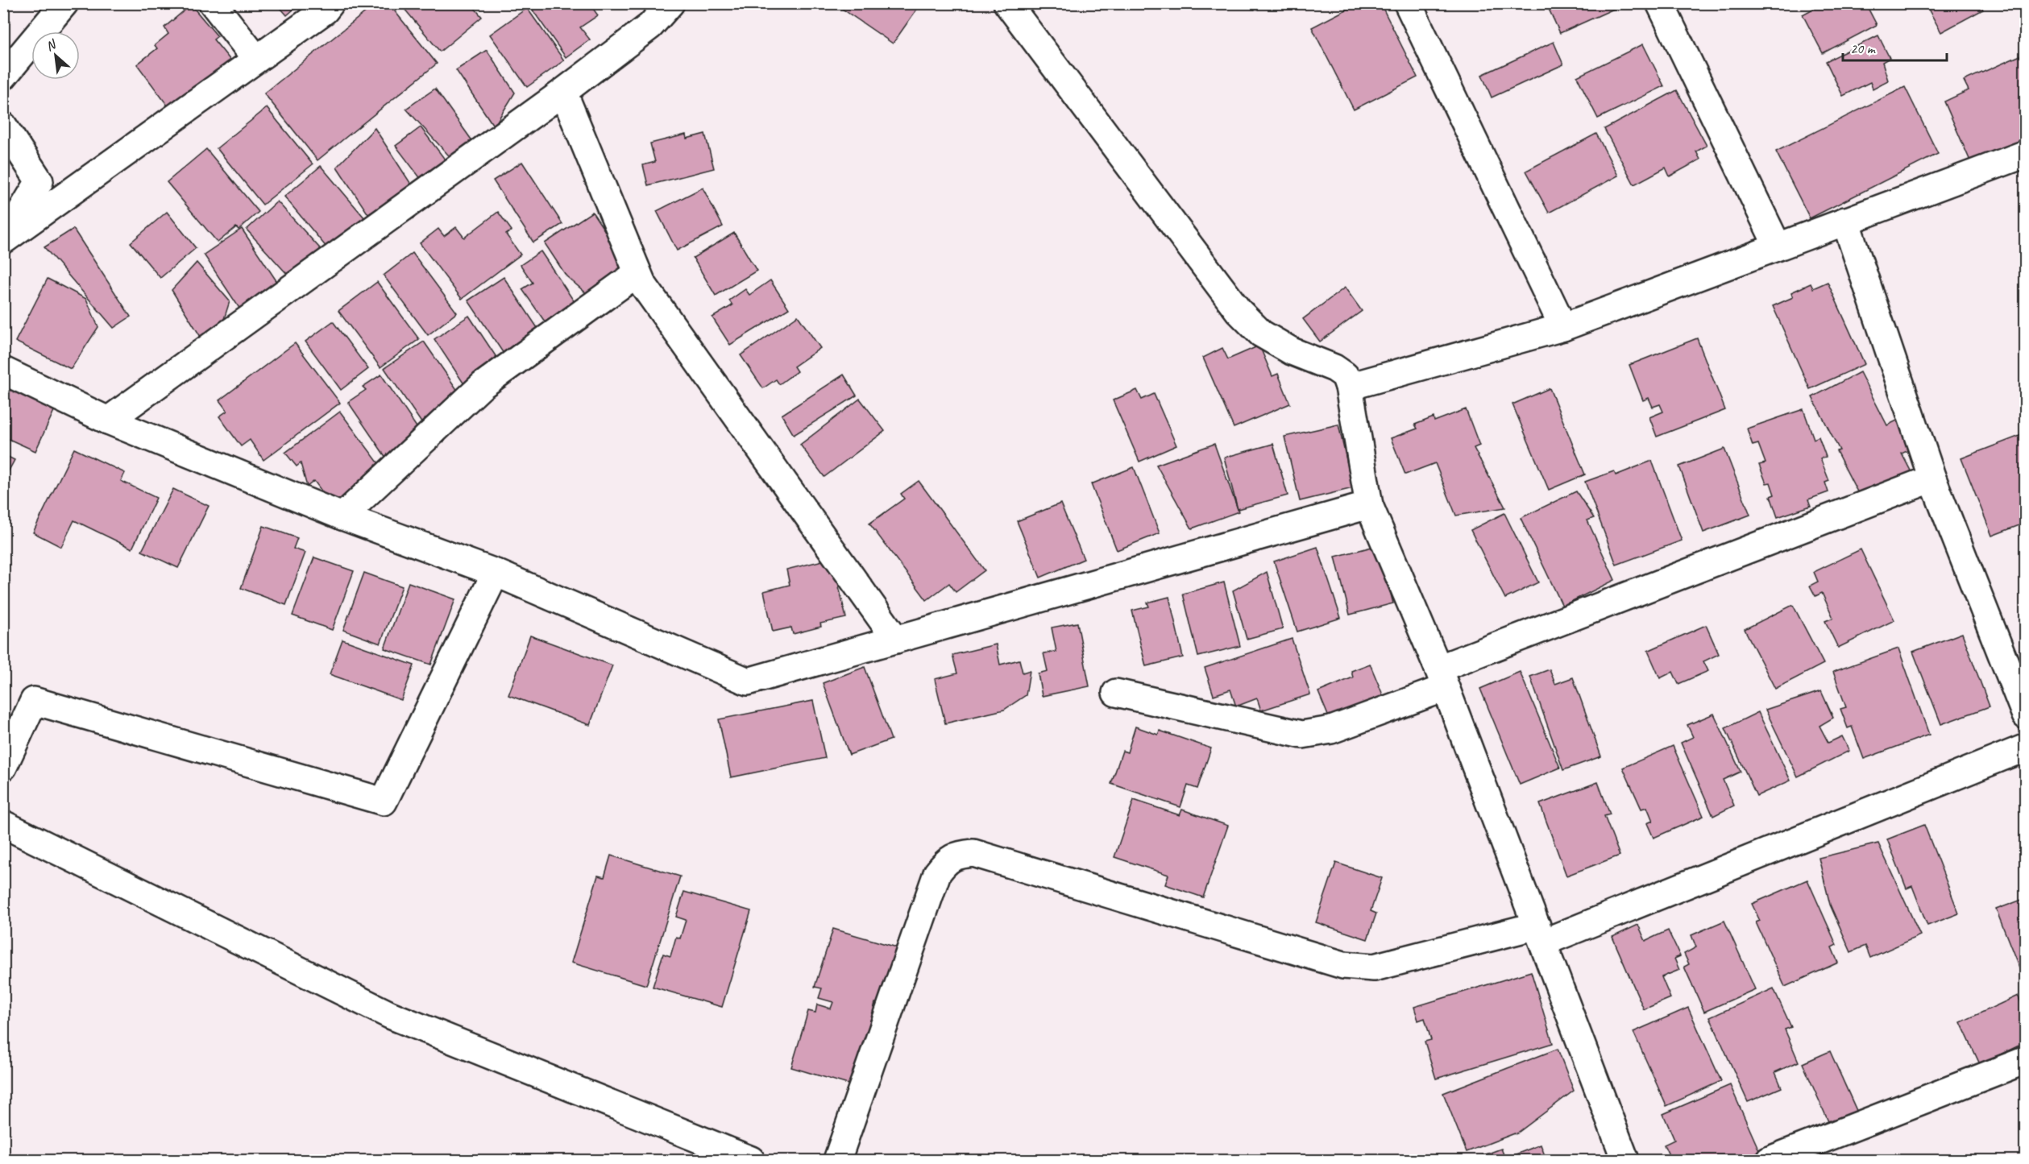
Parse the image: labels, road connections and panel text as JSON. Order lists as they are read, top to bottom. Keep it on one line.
{"scale_bar":"20 m","north":"top left"}
